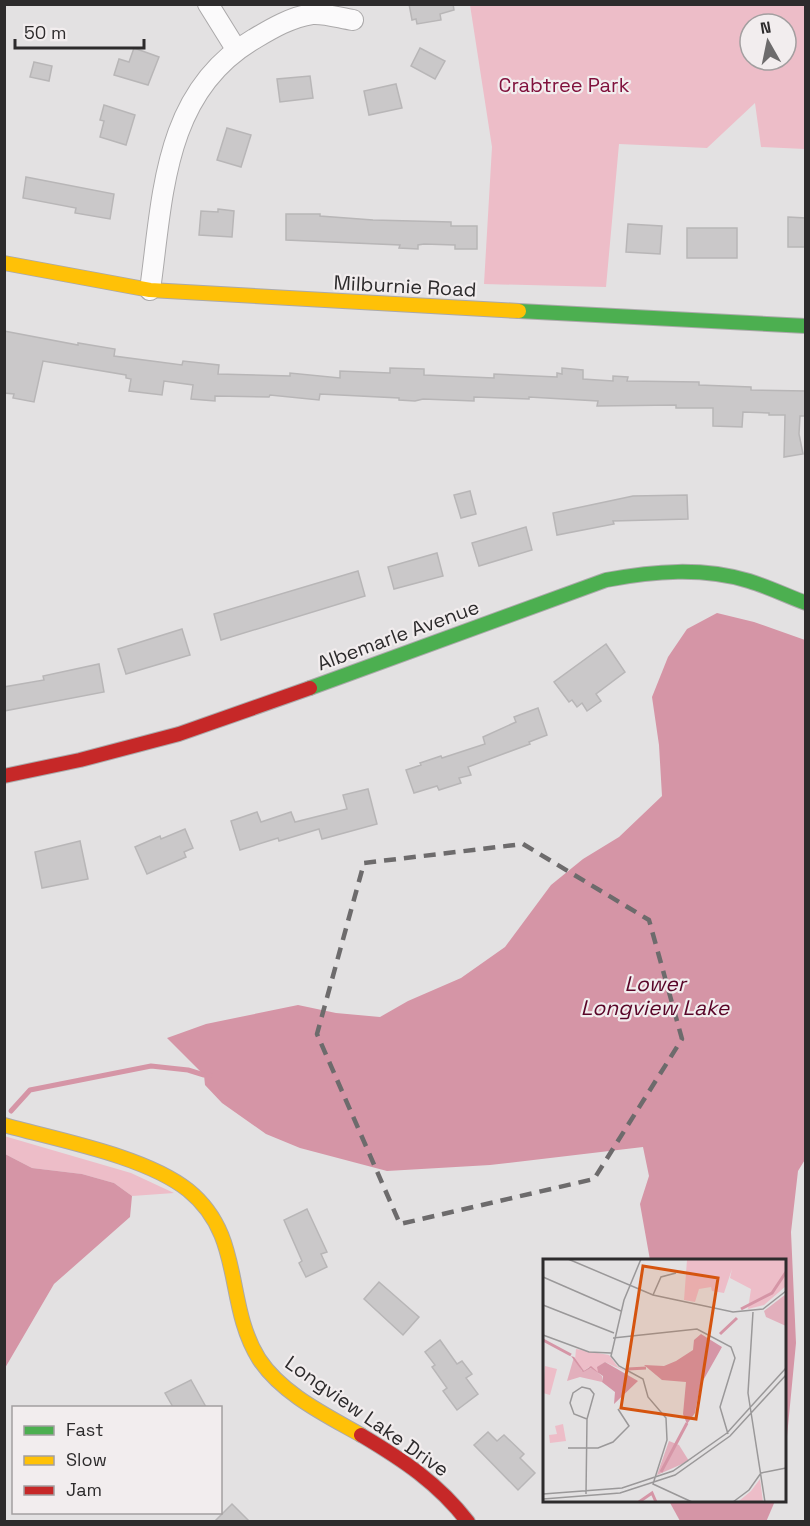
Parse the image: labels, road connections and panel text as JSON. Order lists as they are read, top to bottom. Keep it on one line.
{"streets":{"street":["Milburnie Road","Albemarle Avenue","Longview Lake Drive"]},"water":["Lower Longview Lake"],"parks":["Crabtree Park"],"legend":["Fast","Slow","Jam"],"scale_bar":"50 m","north":"top"}
